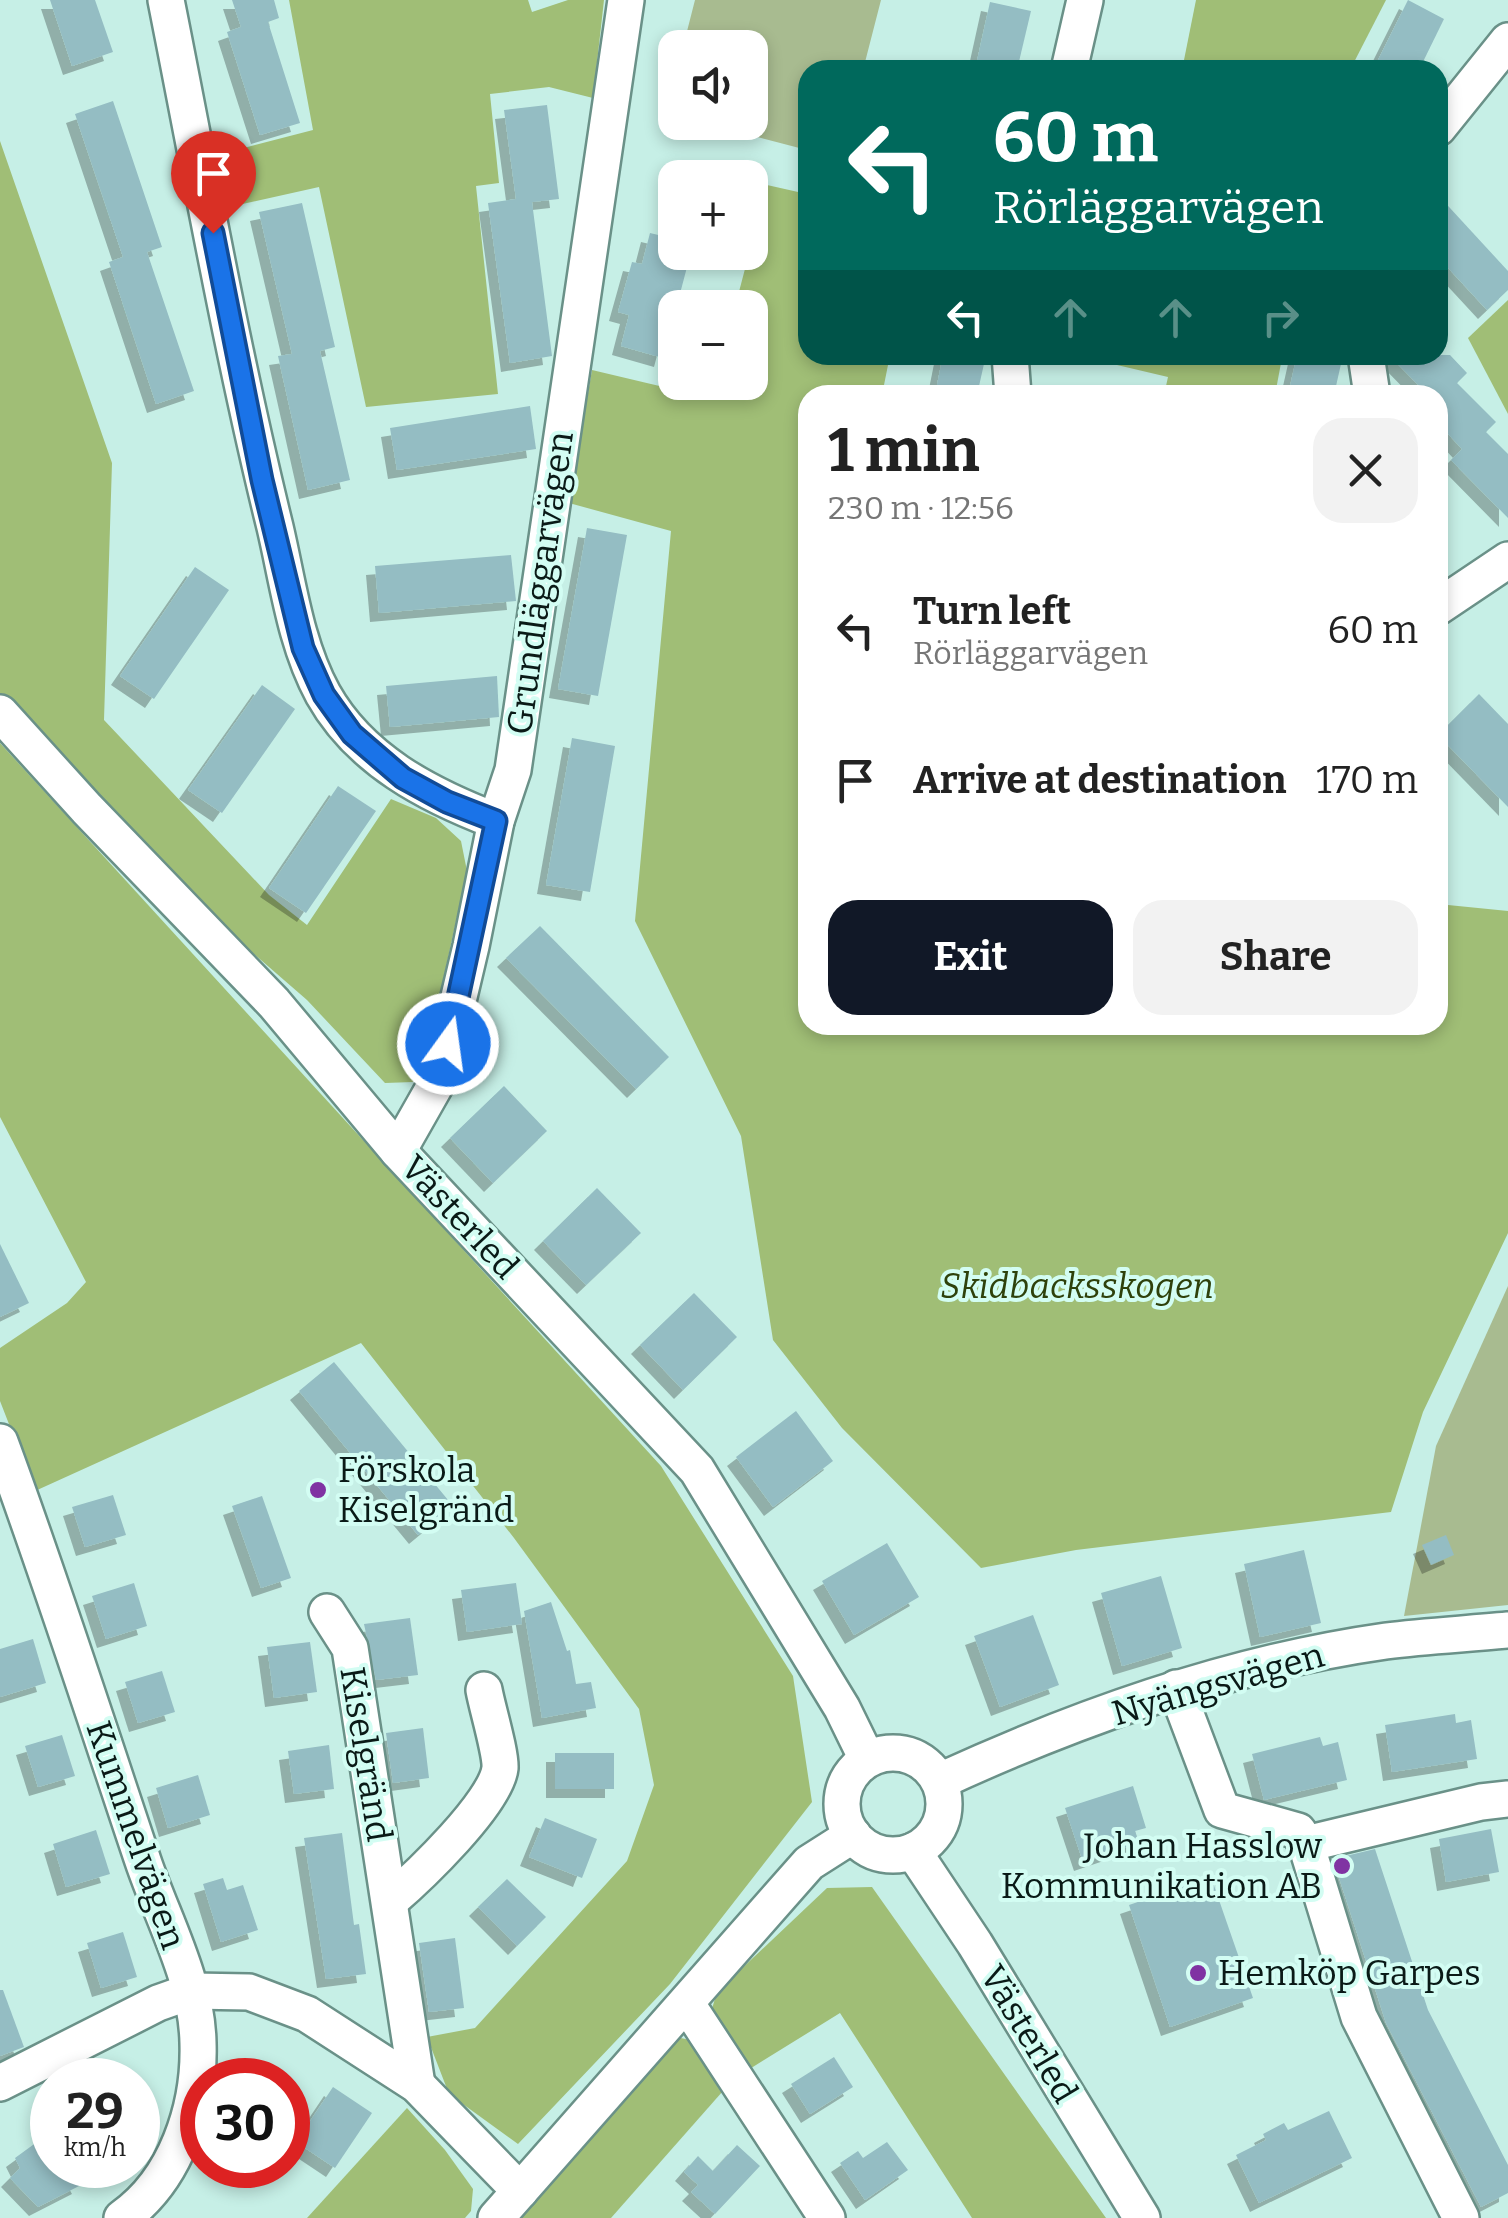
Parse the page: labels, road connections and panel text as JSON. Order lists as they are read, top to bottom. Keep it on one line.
{"streets":{"street":["Grundläggarvägen","Västerled","Nyängsvägen","Kiselgränd","Kummelvägen"]},"crossings":[["Grundläggarvägen","Västerled"],["Västerled","Nyängsvägen"]],"parks":["Skidbacksskogen"],"places":["Förskola Kiselgränd","Johan Hasslow Kommunikation AB","Hemköp Garpes"],"page":{"map_buttons":["+","−"],"turn":["60 m","Rörläggarvägen"],"heading":["1 min","230 m · 12:56"],"list":[{"name":"Turn left","note":"Rörläggarvägen","value":"60 m"},{"name":"Arrive at destination","value":"170 m"}],"buttons":["Exit","Share"],"speed":"29 km/h","limit":"30"}}
